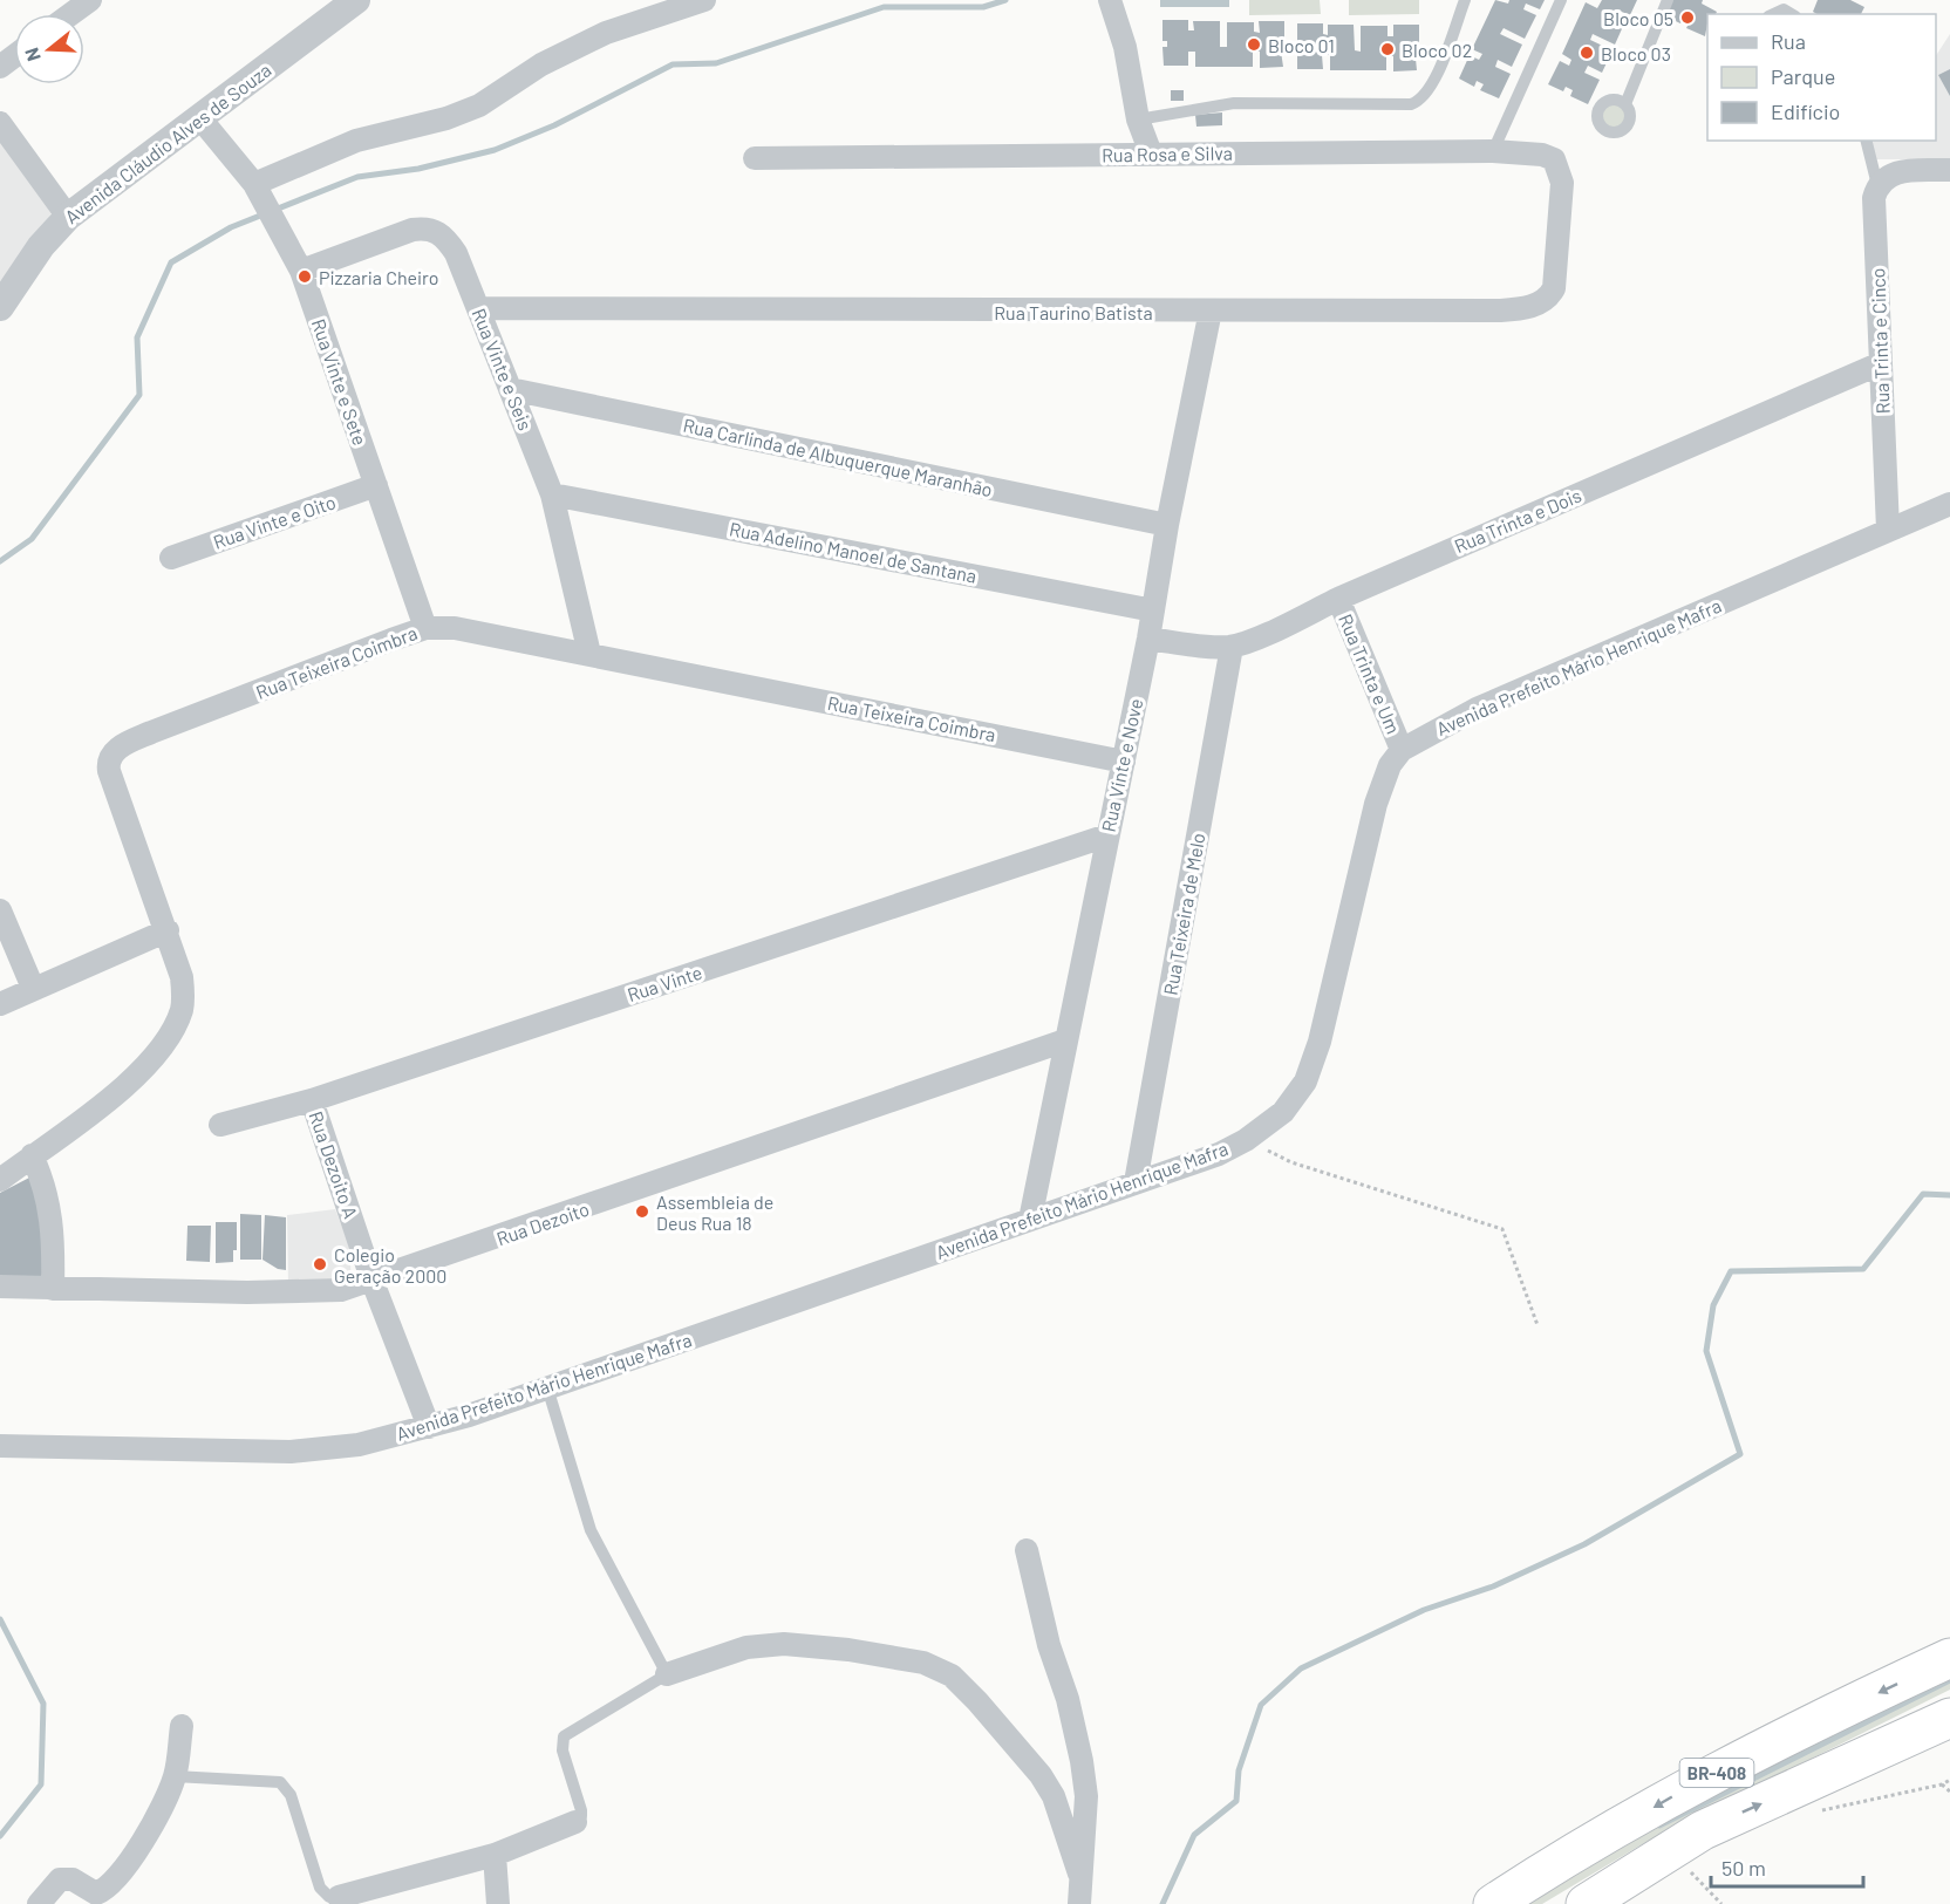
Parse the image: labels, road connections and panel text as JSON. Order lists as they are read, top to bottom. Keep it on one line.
{"streets":{"highway":["BR-408"],"street":["Avenida Cláudio Alves de Souza","Rua Rosa e Silva","Rua Taurino Batista","Rua Trinta e Cinco","Rua Vinte e Seis","Rua Vinte e Sete","Rua Carlinda de Albuquerque Maranhão","Rua Trinta e Dois","Rua Vinte e Oito","Rua Adelino Manoel de Santana","Rua Teixeira Coimbra","Avenida Prefeito Mário Henrique Mafra","Rua Trinta e Um","Rua Vinte e Nove","Rua Teixeira de Melo","Rua Vinte","Rua Dezoito A","Rua Dezoito"]},"crossings":[["Avenida Cláudio Alves de Souza","Rua Vinte e Sete"],["Rua Rosa e Silva","Rua Taurino Batista"],["Rua Taurino Batista","Rua Vinte e Seis"],["Rua Taurino Batista","Rua Vinte e Nove"],["Rua Trinta e Cinco","Rua Trinta e Dois"],["Rua Trinta e Cinco","Avenida Prefeito Mário Henrique Mafra"],["Rua Vinte e Seis","Rua Vinte e Sete"],["Rua Vinte e Seis","Rua Carlinda de Albuquerque Maranhão"],["Rua Vinte e Seis","Rua Adelino Manoel de Santana"],["Rua Vinte e Seis","Rua Teixeira Coimbra"],["Rua Vinte e Sete","Rua Vinte e Oito"],["Rua Vinte e Sete","Rua Teixeira Coimbra"],["Rua Carlinda de Albuquerque Maranhão","Rua Vinte e Nove"],["Rua Trinta e Dois","Rua Trinta e Um"],["Rua Trinta e Dois","Rua Vinte e Nove"],["Rua Trinta e Dois","Rua Teixeira de Melo"],["Rua Adelino Manoel de Santana","Rua Vinte e Nove"],["Rua Teixeira Coimbra","Rua Vinte e Nove"],["Avenida Prefeito Mário Henrique Mafra","Rua Trinta e Um"],["Avenida Prefeito Mário Henrique Mafra","Rua Vinte e Nove"],["Avenida Prefeito Mário Henrique Mafra","Rua Teixeira de Melo"],["Avenida Prefeito Mário Henrique Mafra","Rua Dezoito A"],["Rua Vinte e Nove","Rua Vinte"],["Rua Vinte e Nove","Rua Dezoito"],["Rua Vinte","Rua Dezoito A"],["Rua Dezoito A","Rua Dezoito"]],"places":["Bloco 05","Bloco 01","Bloco 02","Bloco 03","Pizzaria Cheiro","Assembleia de Deus Rua 18","Colegio Geração 2000"],"legend":["Rua","Parque","Edifício"],"scale_bar":"50 m","north":"left"}
